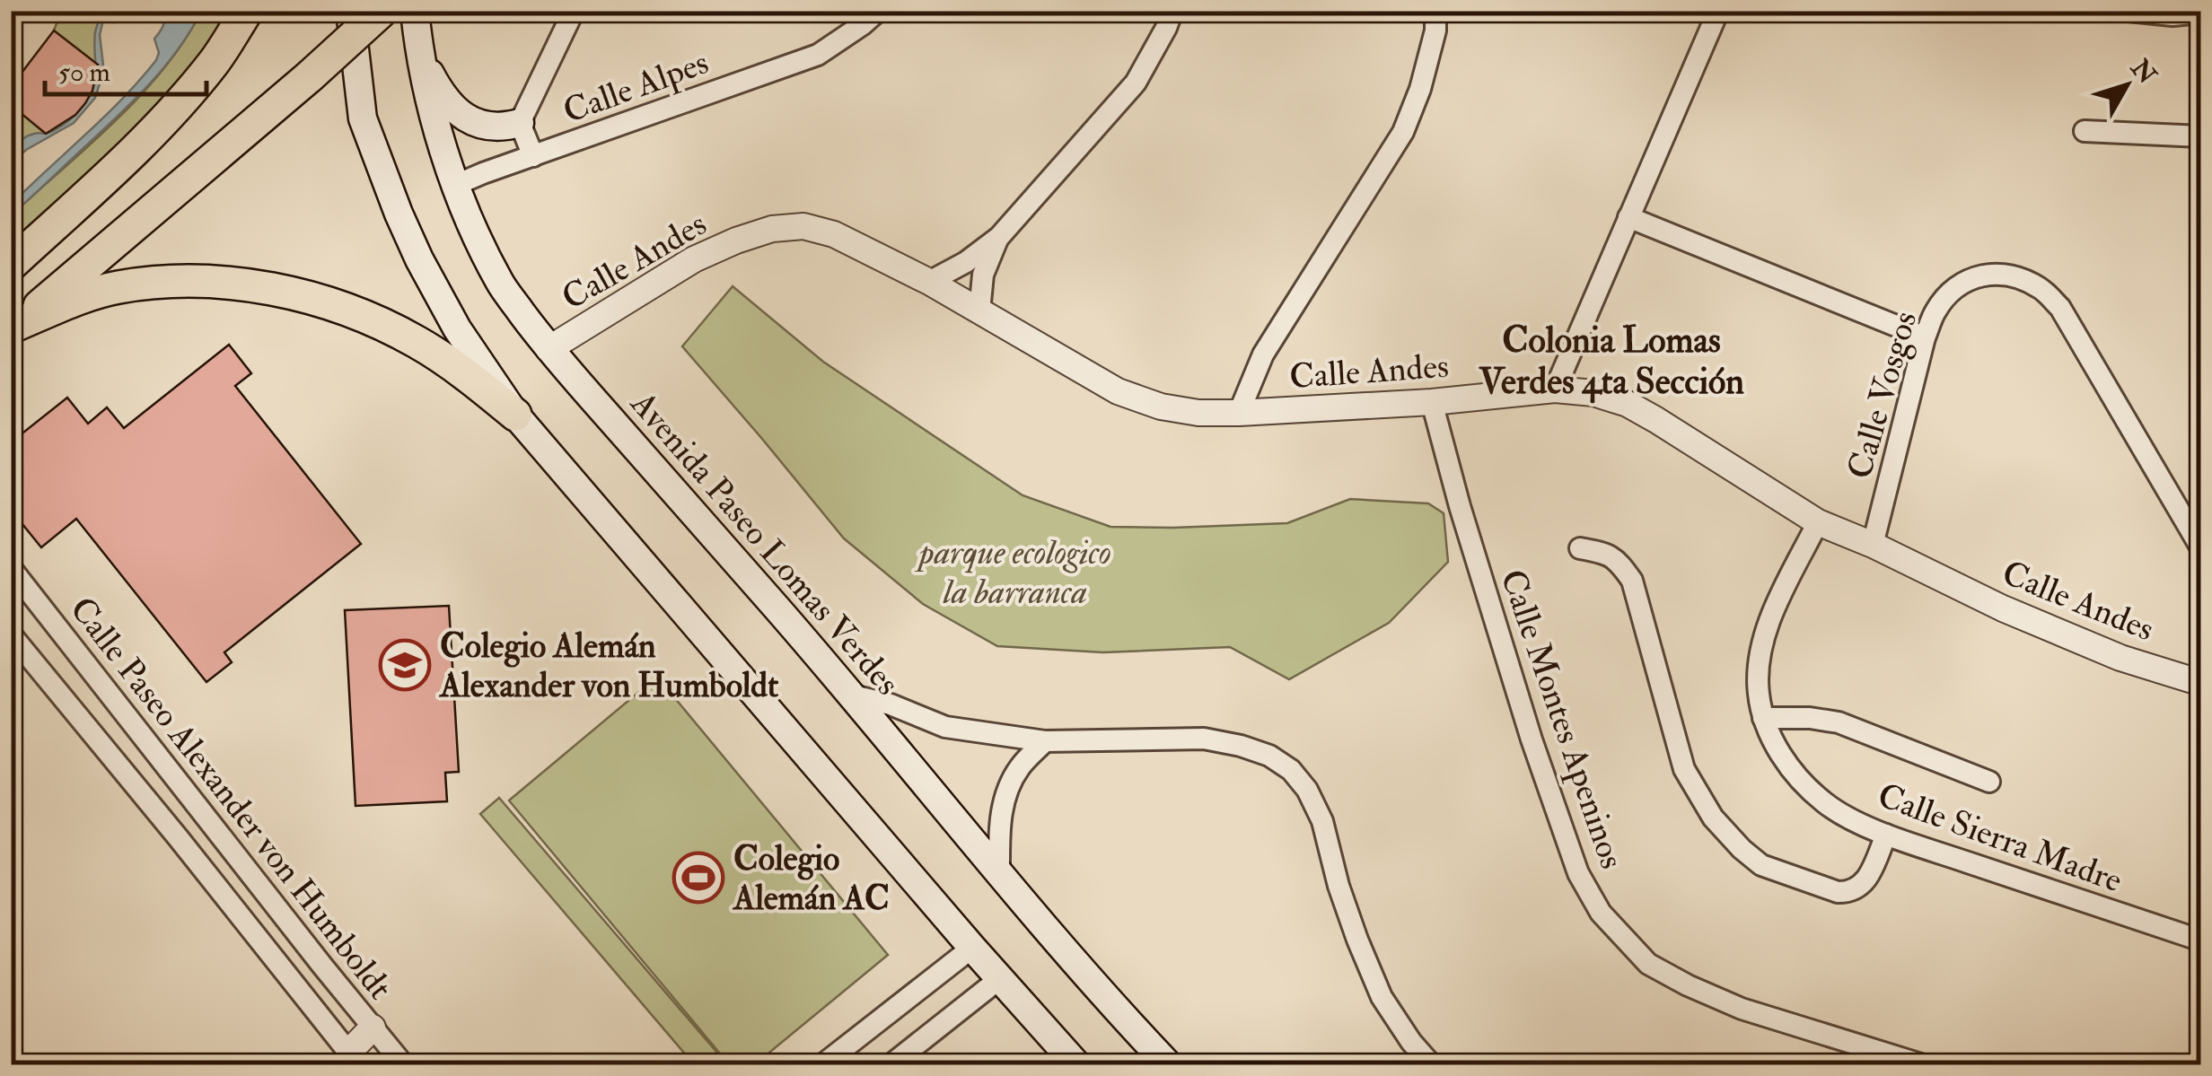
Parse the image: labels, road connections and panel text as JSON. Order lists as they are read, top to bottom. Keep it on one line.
{"streets":{"main road":["Avenida Paseo Lomas Verdes"],"street":["Calle Alpes","Calle Andes","Calle Vosgos","Calle Montes Apeninos","Calle Paseo Alexander von Humboldt","Calle Sierra Madre"]},"crossings":[["Calle Alpes","Avenida Paseo Lomas Verdes"],["Calle Andes","Calle Vosgos"],["Calle Andes","Avenida Paseo Lomas Verdes"],["Calle Andes","Calle Montes Apeninos"],["Calle Andes","Calle Sierra Madre"]],"districts":["Colonia Lomas Verdes 4ta Sección"],"parks":["parque ecologico la barranca"],"places":{"school or university":["Colegio Alemán Alexander von Humboldt"],"sports":["Colegio Alemán AC"]},"scale_bar":"50 m","north":"top right"}
